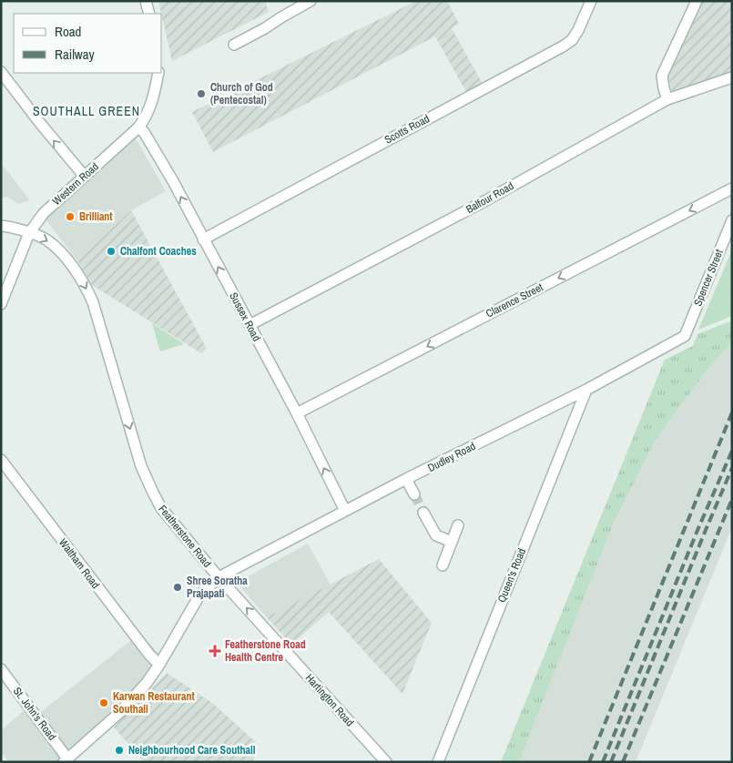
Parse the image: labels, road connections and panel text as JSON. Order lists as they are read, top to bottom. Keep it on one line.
{"streets":{"street":["Scotts Road","Western Road","Balfour Road","Spencer Street","Clarence Street","Sussex Road","Dudley Road","Featherstone Road","Waltham Road","Queen's Road","Hartington Road","St. John's Road"]},"crossings":[["Scotts Road","Sussex Road"],["Western Road","Sussex Road"],["Western Road","Featherstone Road"],["Balfour Road","Sussex Road"],["Spencer Street","Dudley Road"],["Clarence Street","Sussex Road"],["Sussex Road","Dudley Road"],["Dudley Road","Featherstone Road"],["Dudley Road","Queen's Road"],["Dudley Road","Hartington Road"],["Featherstone Road","Waltham Road"],["Featherstone Road","Hartington Road"],["Featherstone Road","St. John's Road"]],"one_way":["Clarence Street","Sussex Road","Featherstone Road","Hartington Road"],"districts":["SOUTHALL GREEN"],"places":{"other":["Church of God (Pentecostal)","Brilliant","Chalfont Coaches","Shree Soratha Prajapati","Karwan Restaurant Southall","Neighbourhood Care Southall"],"health":["Featherstone Road Health Centre"]},"legend":["Road","Railway"]}
